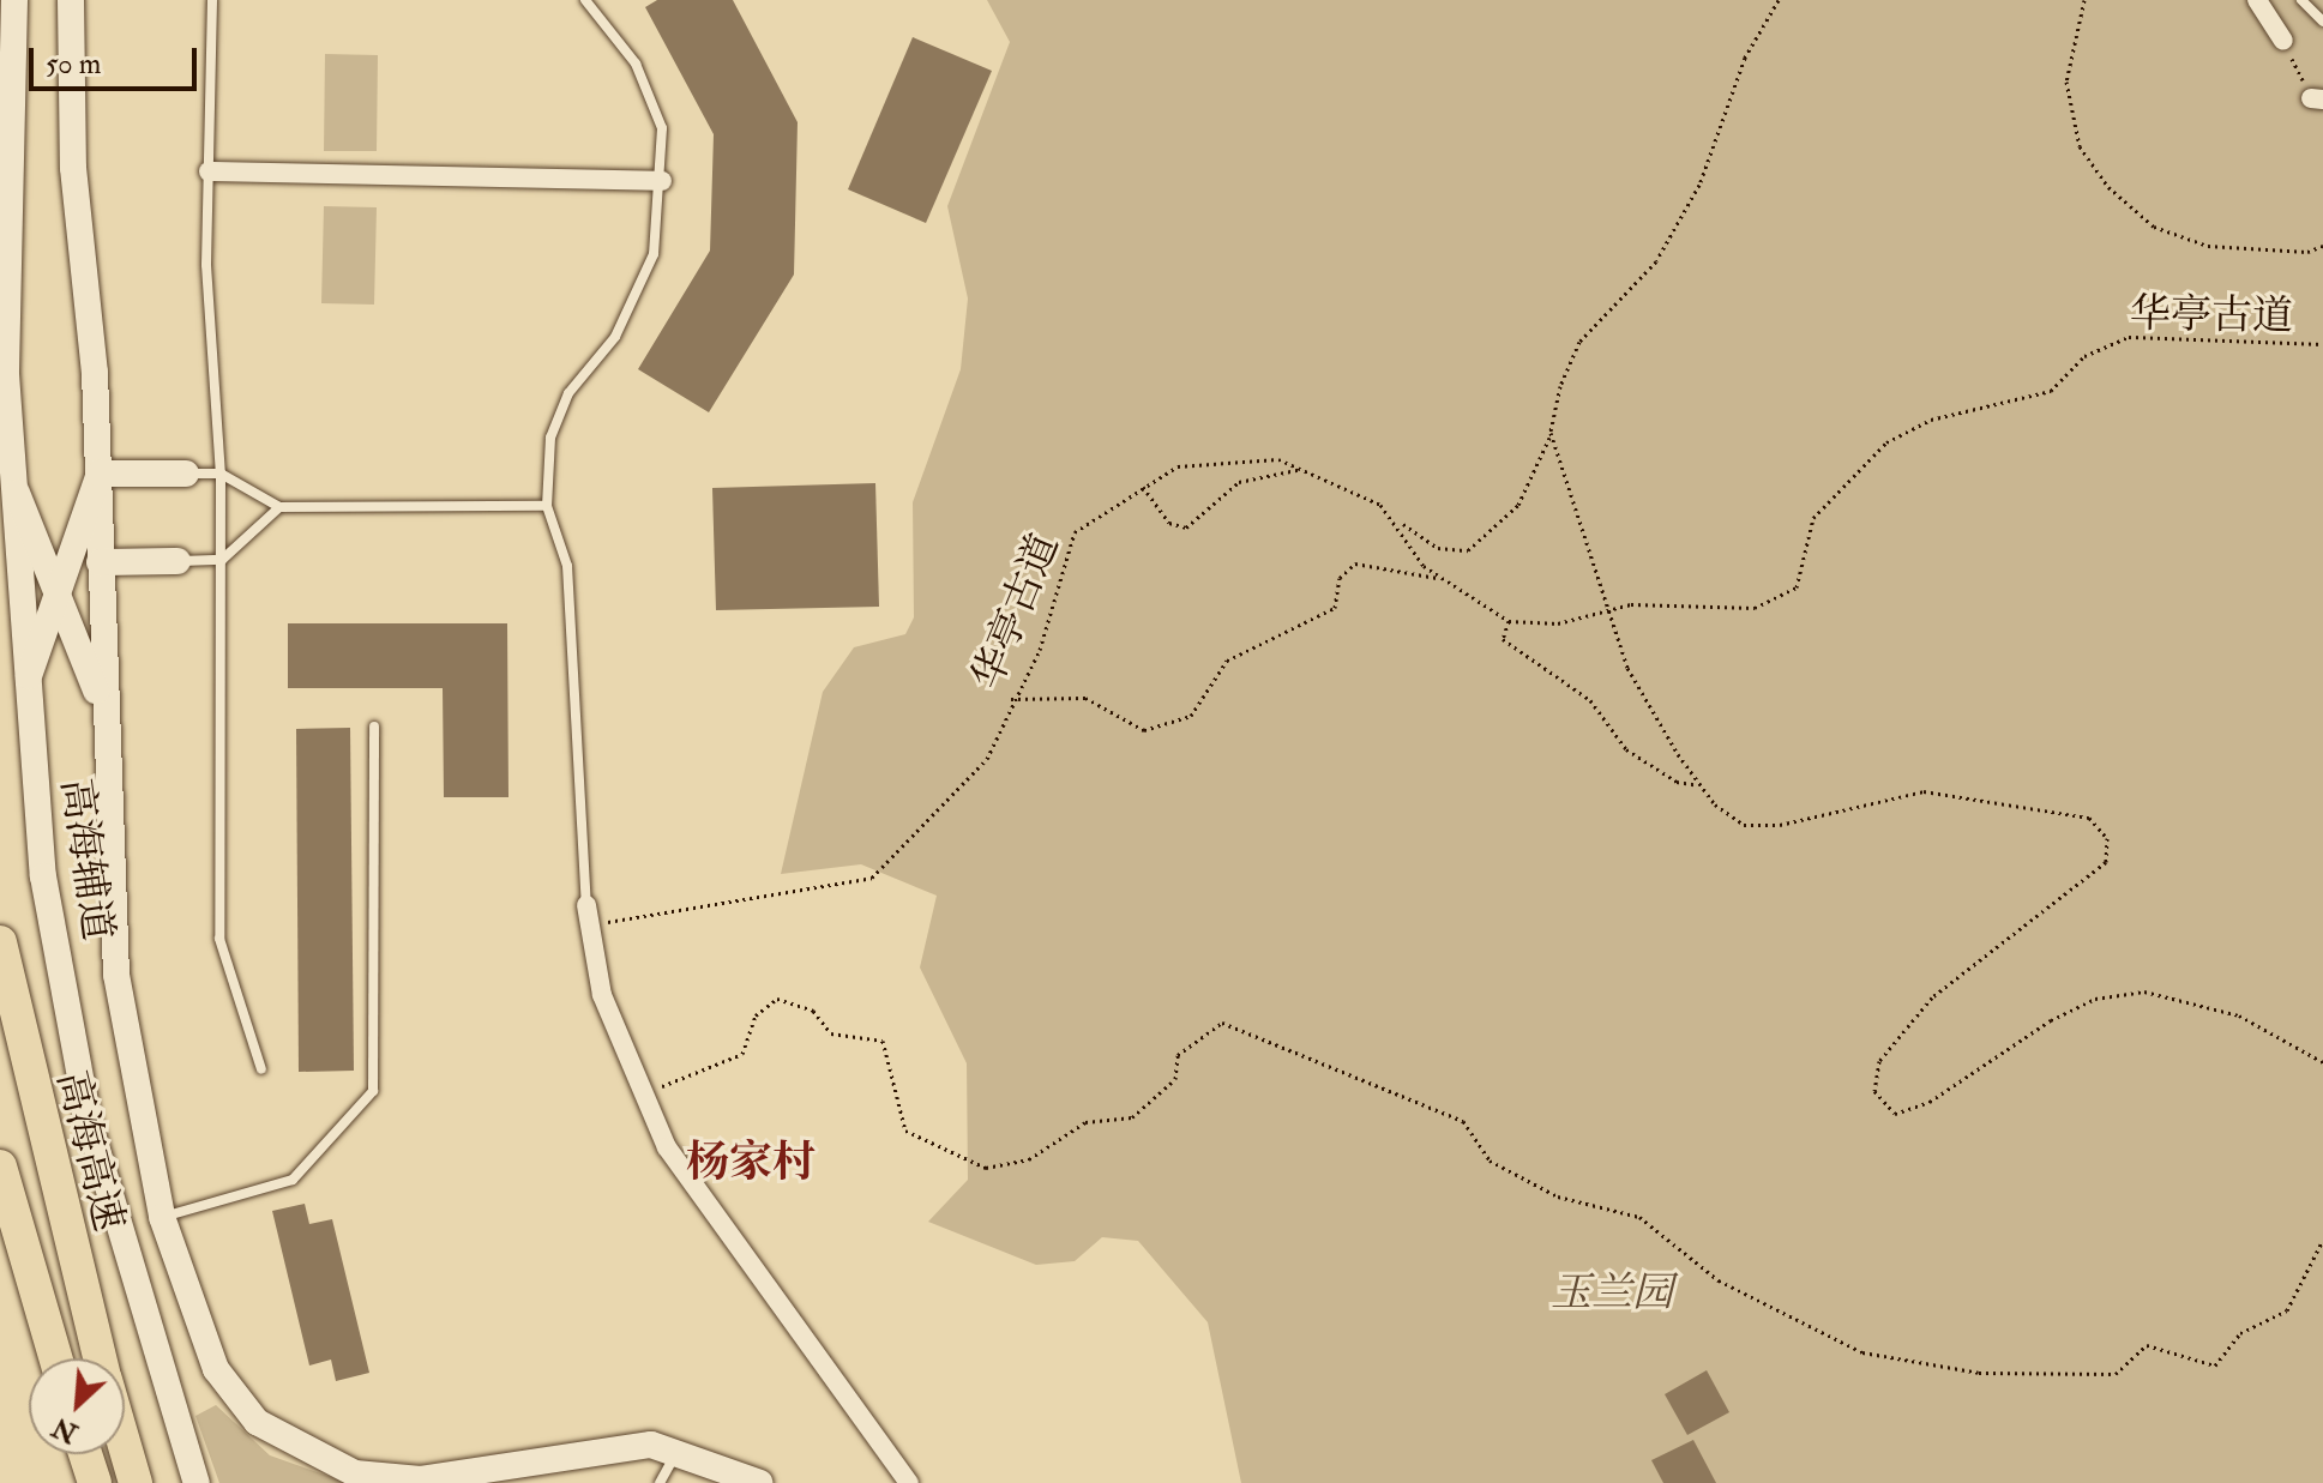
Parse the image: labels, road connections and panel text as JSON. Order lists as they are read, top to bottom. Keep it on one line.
{"streets":{"highway":["高海高速"],"main road":["高海辅道"],"path":["华亭古道"]},"districts":["杨家村"],"parks":["玉兰园"],"scale_bar":"50 m","north":"bottom left"}
